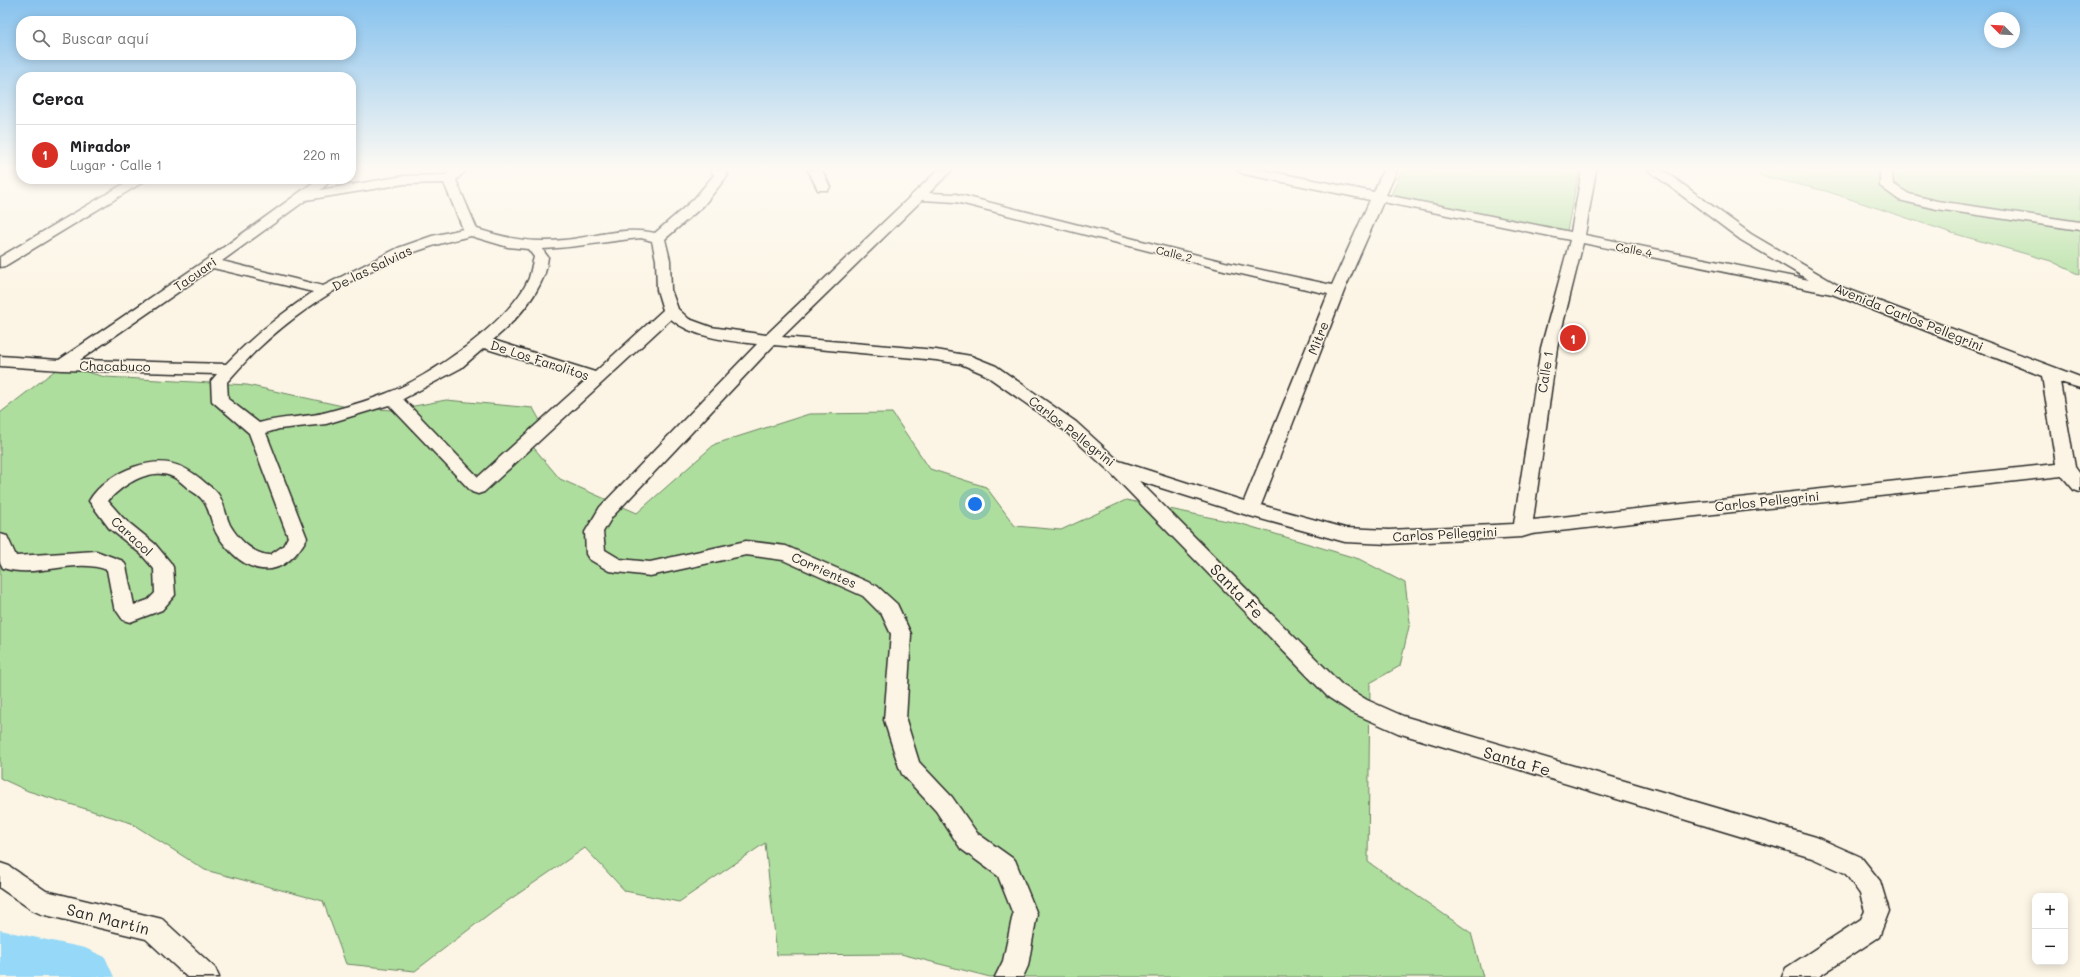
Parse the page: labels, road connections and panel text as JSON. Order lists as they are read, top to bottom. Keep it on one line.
{"streets":{"street":["Calle 4","Calle 2","De las Salvias","Tacuari","Avenida Carlos Pellegrini","Mitre","De Los Farolitos","Chacabuco","Calle 1","Carlos Pellegrini","Caracol","Corrientes","Santa Fe","San Martín"]},"crossings":[["Calle 4","Avenida Carlos Pellegrini"],["Calle 4","Calle 1"],["Calle 2","Mitre"],["De las Salvias","Chacabuco"],["Tacuari","Chacabuco"],["Mitre","Carlos Pellegrini"],["Calle 1","Carlos Pellegrini"],["Carlos Pellegrini","Corrientes"],["Carlos Pellegrini","Santa Fe"]],"north":"top left","page":{"search":"Buscar aquí","heading":"Cerca","list":[{"mark":"1","name":"Mirador","note":"Lugar · Calle 1","value":"220 m"}],"pins":"1","map_buttons":["+","−"]}}
